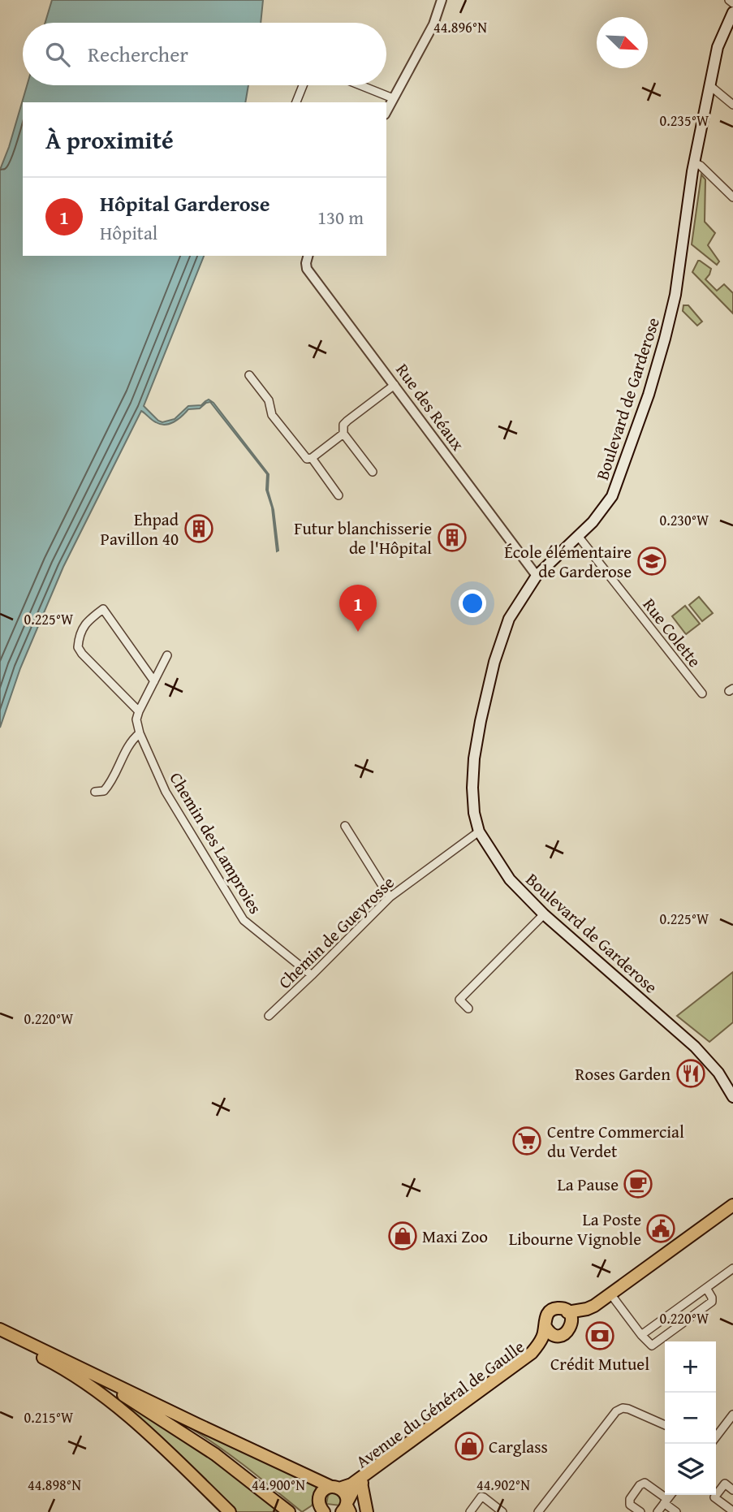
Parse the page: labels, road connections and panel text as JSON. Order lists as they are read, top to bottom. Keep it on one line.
{"streets":{"main road":["Boulevard de Garderose","Avenue du Général de Gaulle"],"street":["Rue des Réaux","Rue Colette","Chemin des Lamproies","Chemin de Gueyrosse"]},"crossings":[["Boulevard de Garderose","Rue des Réaux"],["Boulevard de Garderose","Rue Colette"],["Boulevard de Garderose","Chemin de Gueyrosse"],["Chemin des Lamproies","Chemin de Gueyrosse"]],"places":{"building":["Ehpad Pavillon 40","Futur blanchisserie de l'Hôpital"],"school or university":["École élémentaire de Garderose"],"restaurant":["Roses Garden"],"supermarket":["Centre Commercial du Verdet"],"cafe":["La Pause"],"public building":["La Poste Libourne Vignoble"],"shop":["Maxi Zoo","Carglass"],"bank":["Crédit Mutuel"]},"north":"bottom right","page":{"search":"Rechercher","heading":"À proximité","list":[{"mark":"1","name":"Hôpital Garderose","note":"Hôpital","value":"130 m"}],"pins":"1","map_buttons":["+","−"]},"coordinates":["44.896°N","0.235°W","0.230°W","0.225°W","0.220°W","0.215°W","44.898°N","44.900°N","44.902°N"]}
